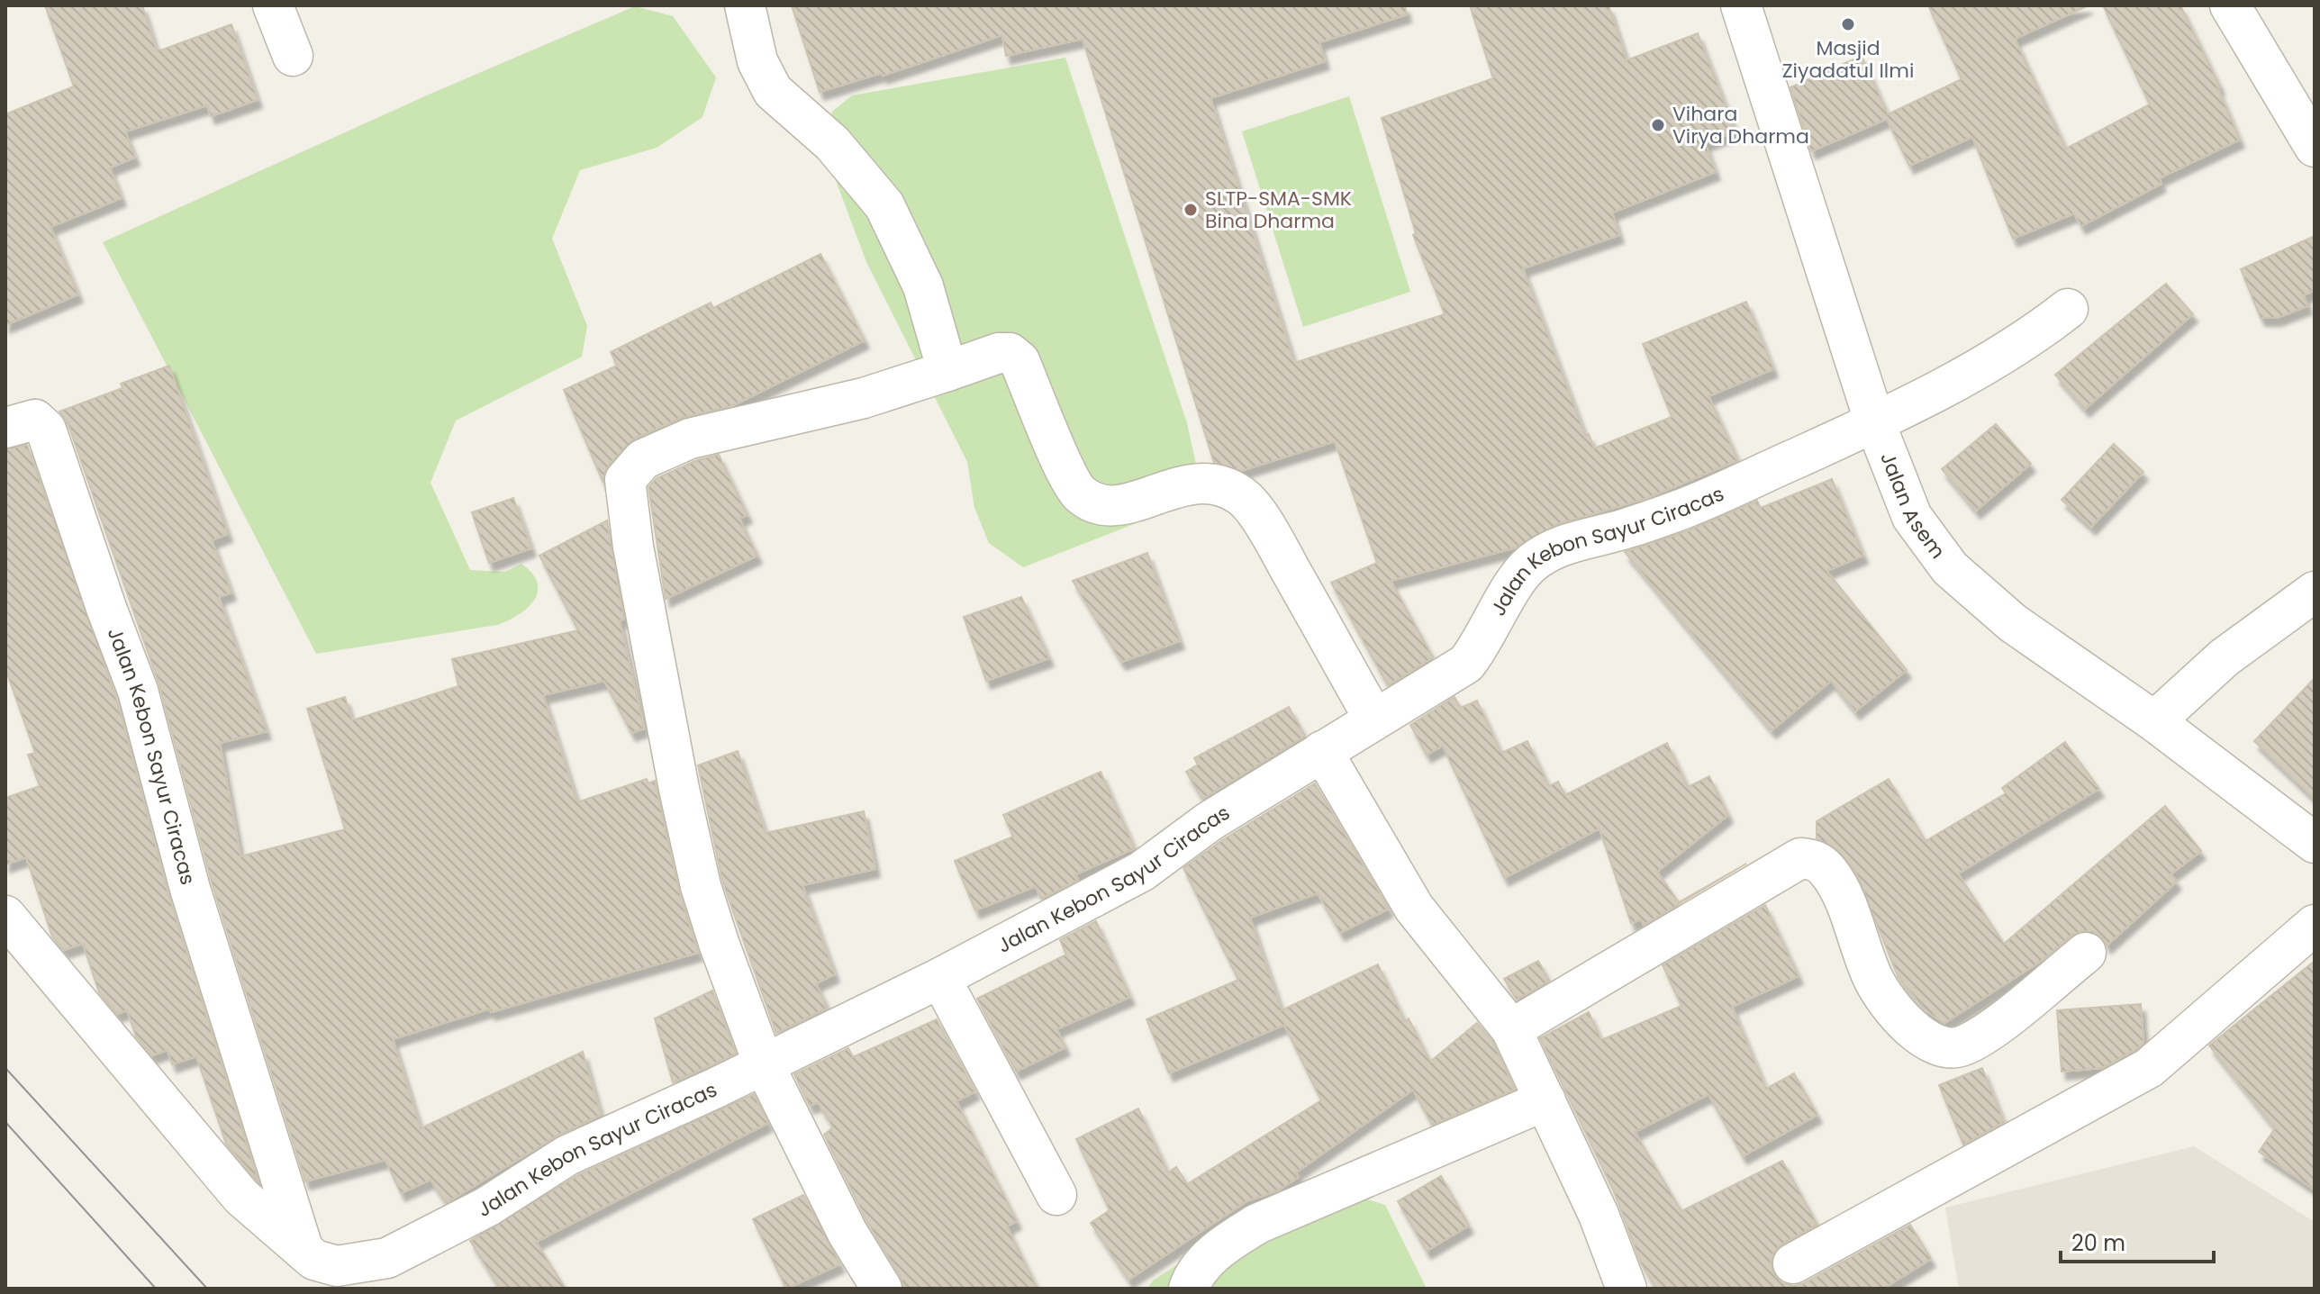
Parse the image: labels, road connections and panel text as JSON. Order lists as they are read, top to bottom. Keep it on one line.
{"streets":{"street":["Jalan Asem","Jalan Kebon Sayur Ciracas"]},"crossings":[["Jalan Asem","Jalan Kebon Sayur Ciracas"]],"places":["Masjid Ziyadatul Ilmi","Vihara Virya Dharma","SLTP-SMA-SMK Bina Dharma"],"scale_bar":"20 m"}
